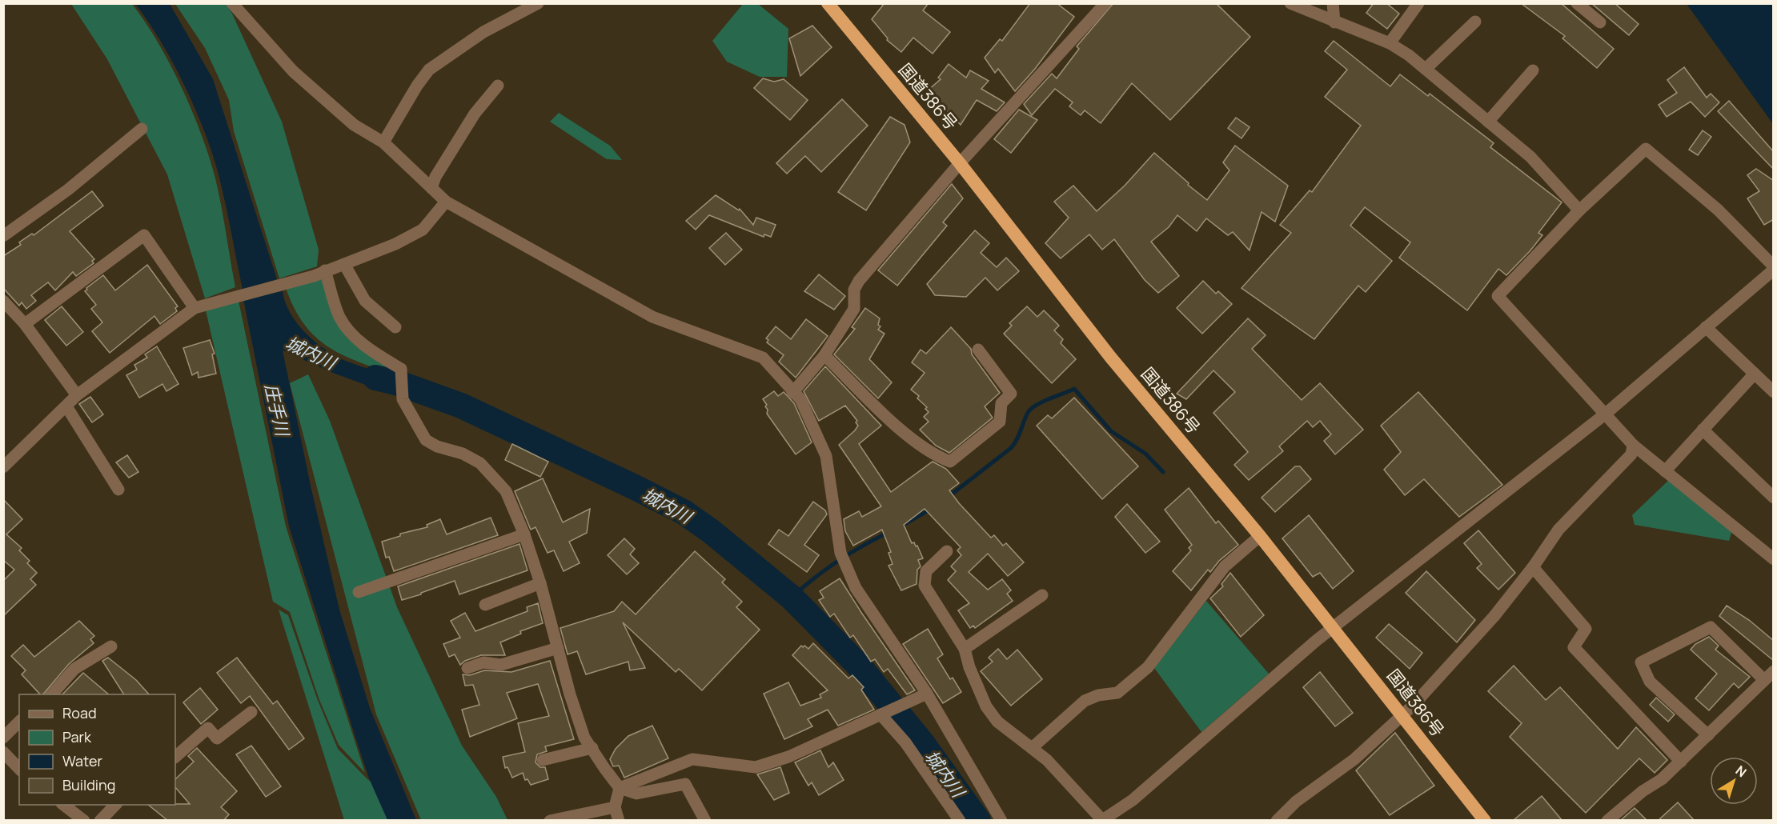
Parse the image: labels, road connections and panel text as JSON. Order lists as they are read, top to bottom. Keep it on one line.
{"streets":{"highway":["国道386号"]},"water":["城内川","庄手川"],"legend":["Road","Park","Water","Building"],"north":"top right"}
